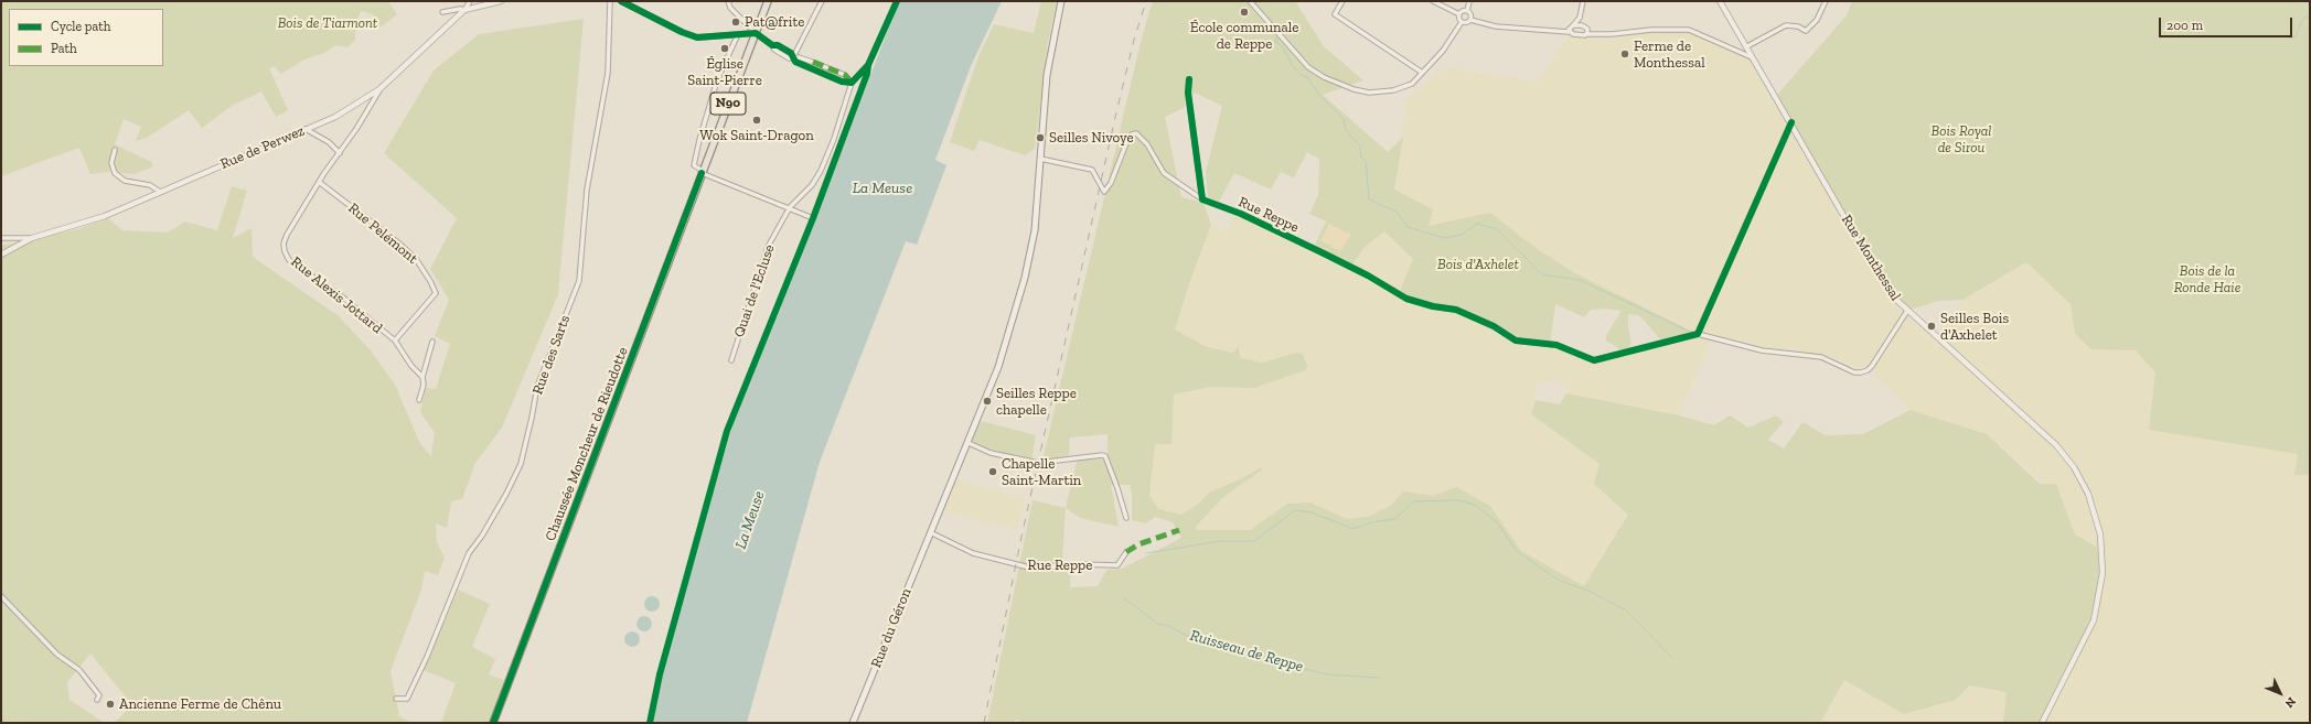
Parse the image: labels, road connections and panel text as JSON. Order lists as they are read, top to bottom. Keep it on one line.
{"streets":{"main road":["N90","Chaussée Moncheur de Rieudotte","Rue du Géron"],"street":["Rue de Perwez","Rue Reppe","Rue Pelémont","Rue Monthessal","Quai de l'Ecluse","Rue Alexis Jottard","Rue des Sarts"]},"crossings":[["N90","Chaussée Moncheur de Rieudotte"],["Rue Reppe","Rue du Géron"],["Rue Pelémont","Rue Alexis Jottard"]],"water":["La Meuse","Ruisseau de Reppe"],"parks":["Bois de Tiarmont","Bois Royal de Sirou","Bois d'Axhelet","Bois de la Ronde Haie"],"places":["École communale de Reppe","Pat@frite","Église Saint-Pierre","Ferme de Monthessal","Wok Saint-Dragon","Seilles Nivoye","Seilles Bois d'Axhelet","Seilles Reppe chapelle","Chapelle Saint-Martin","Ancienne Ferme de Chênu"],"legend":["Cycle path","Path"],"scale_bar":"200 m","north":"bottom right"}
